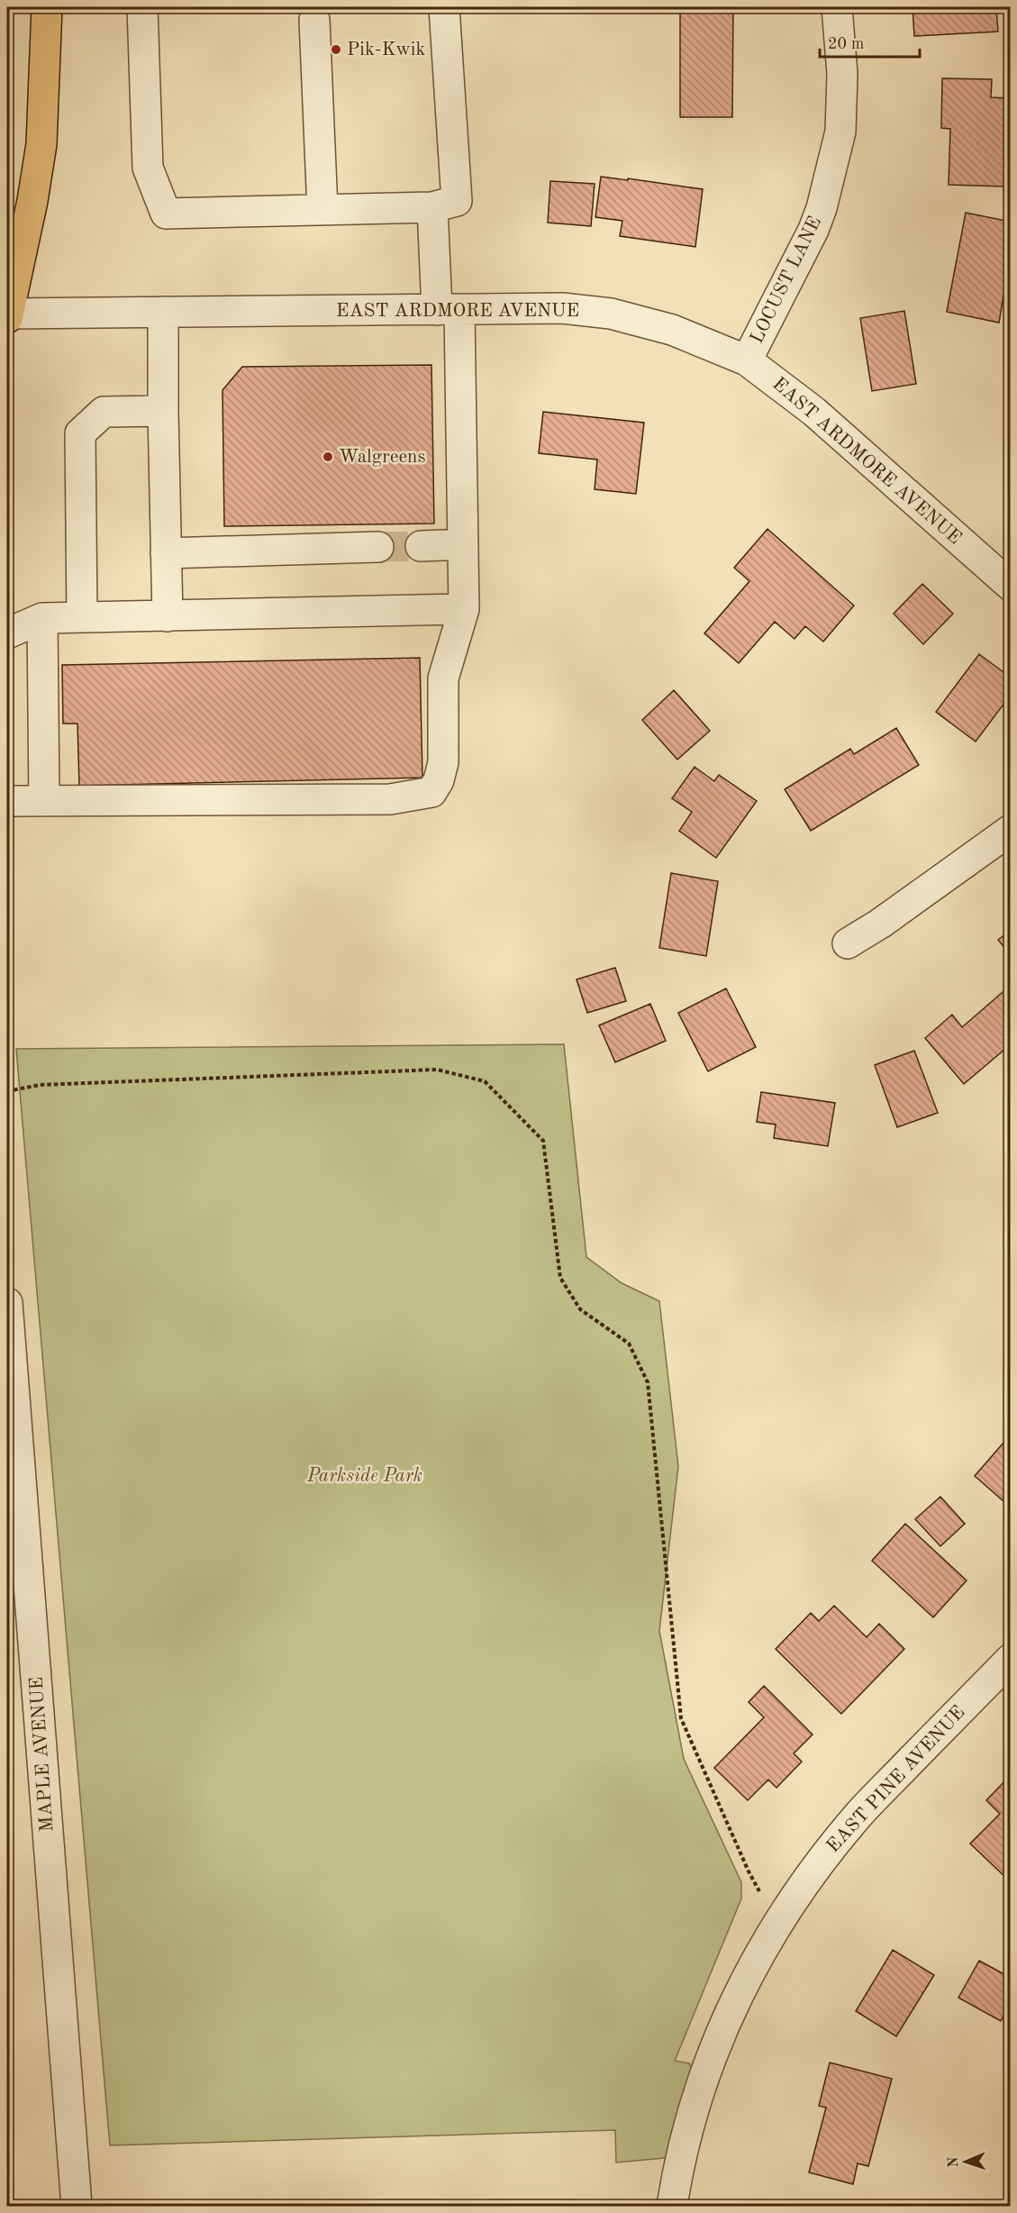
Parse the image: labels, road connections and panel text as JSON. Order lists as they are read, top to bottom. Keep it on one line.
{"streets":{"street":["LOCUST LANE","EAST ARDMORE AVENUE","MAPLE AVENUE","EAST PINE AVENUE"]},"crossings":[["LOCUST LANE","EAST ARDMORE AVENUE"]],"parks":["Parkside Park"],"places":["Pik-Kwik","Walgreens"],"scale_bar":"20 m","north":"left"}
